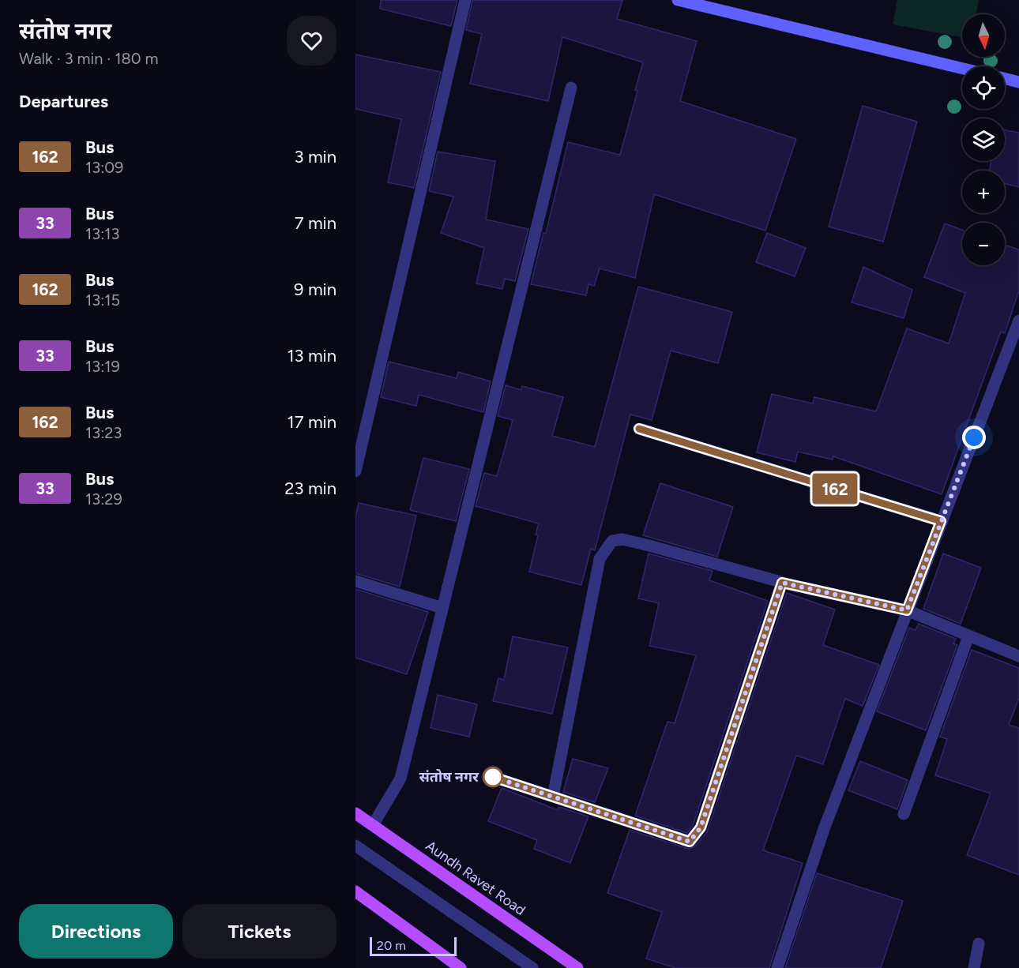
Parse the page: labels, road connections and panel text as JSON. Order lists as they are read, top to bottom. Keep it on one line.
{"streets":{"main road":["Aundh Ravet Road"]},"places":["संतोष नगर"],"lines":["bus line 162"],"scale_bar":"20 m","north":"bottom","page":{"heading":[["संतोष नगर","Walk · 3 min · 180 m"],"Departures"],"on_map":"162","map_buttons":["+","−"],"list":[{"mark":"162","name":"Bus","note":"13:09","value":"3 min"},{"mark":"33","name":"Bus","note":"13:13","value":"7 min"},{"mark":"162","name":"Bus","note":"13:15","value":"9 min"},{"mark":"33","name":"Bus","note":"13:19","value":"13 min"},{"mark":"162","name":"Bus","note":"13:23","value":"17 min"},{"mark":"33","name":"Bus","note":"13:29","value":"23 min"}],"buttons":["Directions","Tickets"],"scale":"20 m"}}
